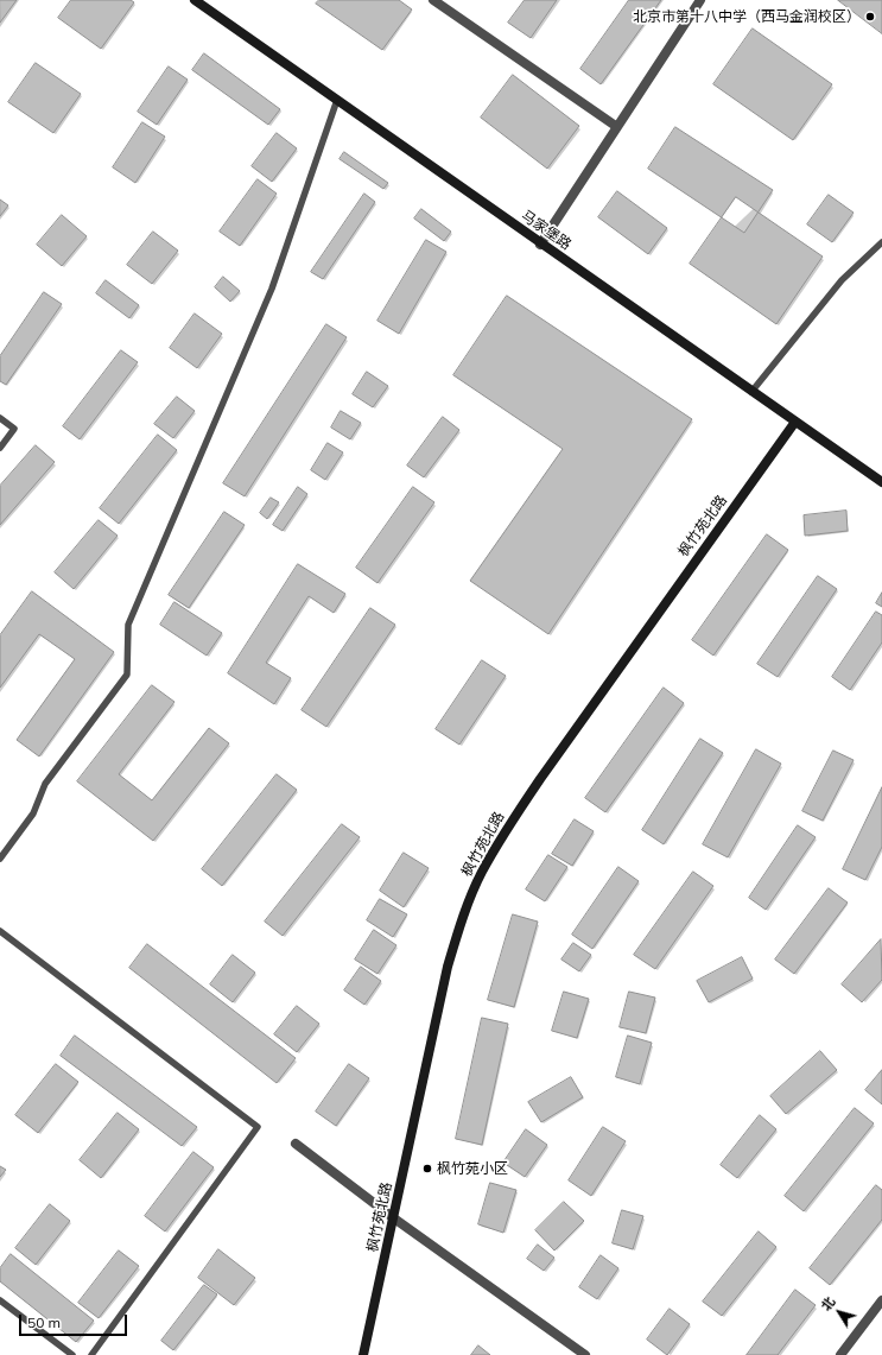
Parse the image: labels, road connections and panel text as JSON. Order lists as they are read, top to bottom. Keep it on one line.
{"streets":{"street":["马家堡路","枫竹苑北路"]},"crossings":[["马家堡路","枫竹苑北路"]],"places":["北京市第十八中学（西马金润校区）","枫竹苑小区"],"scale_bar":"50 m","north":"top left"}
